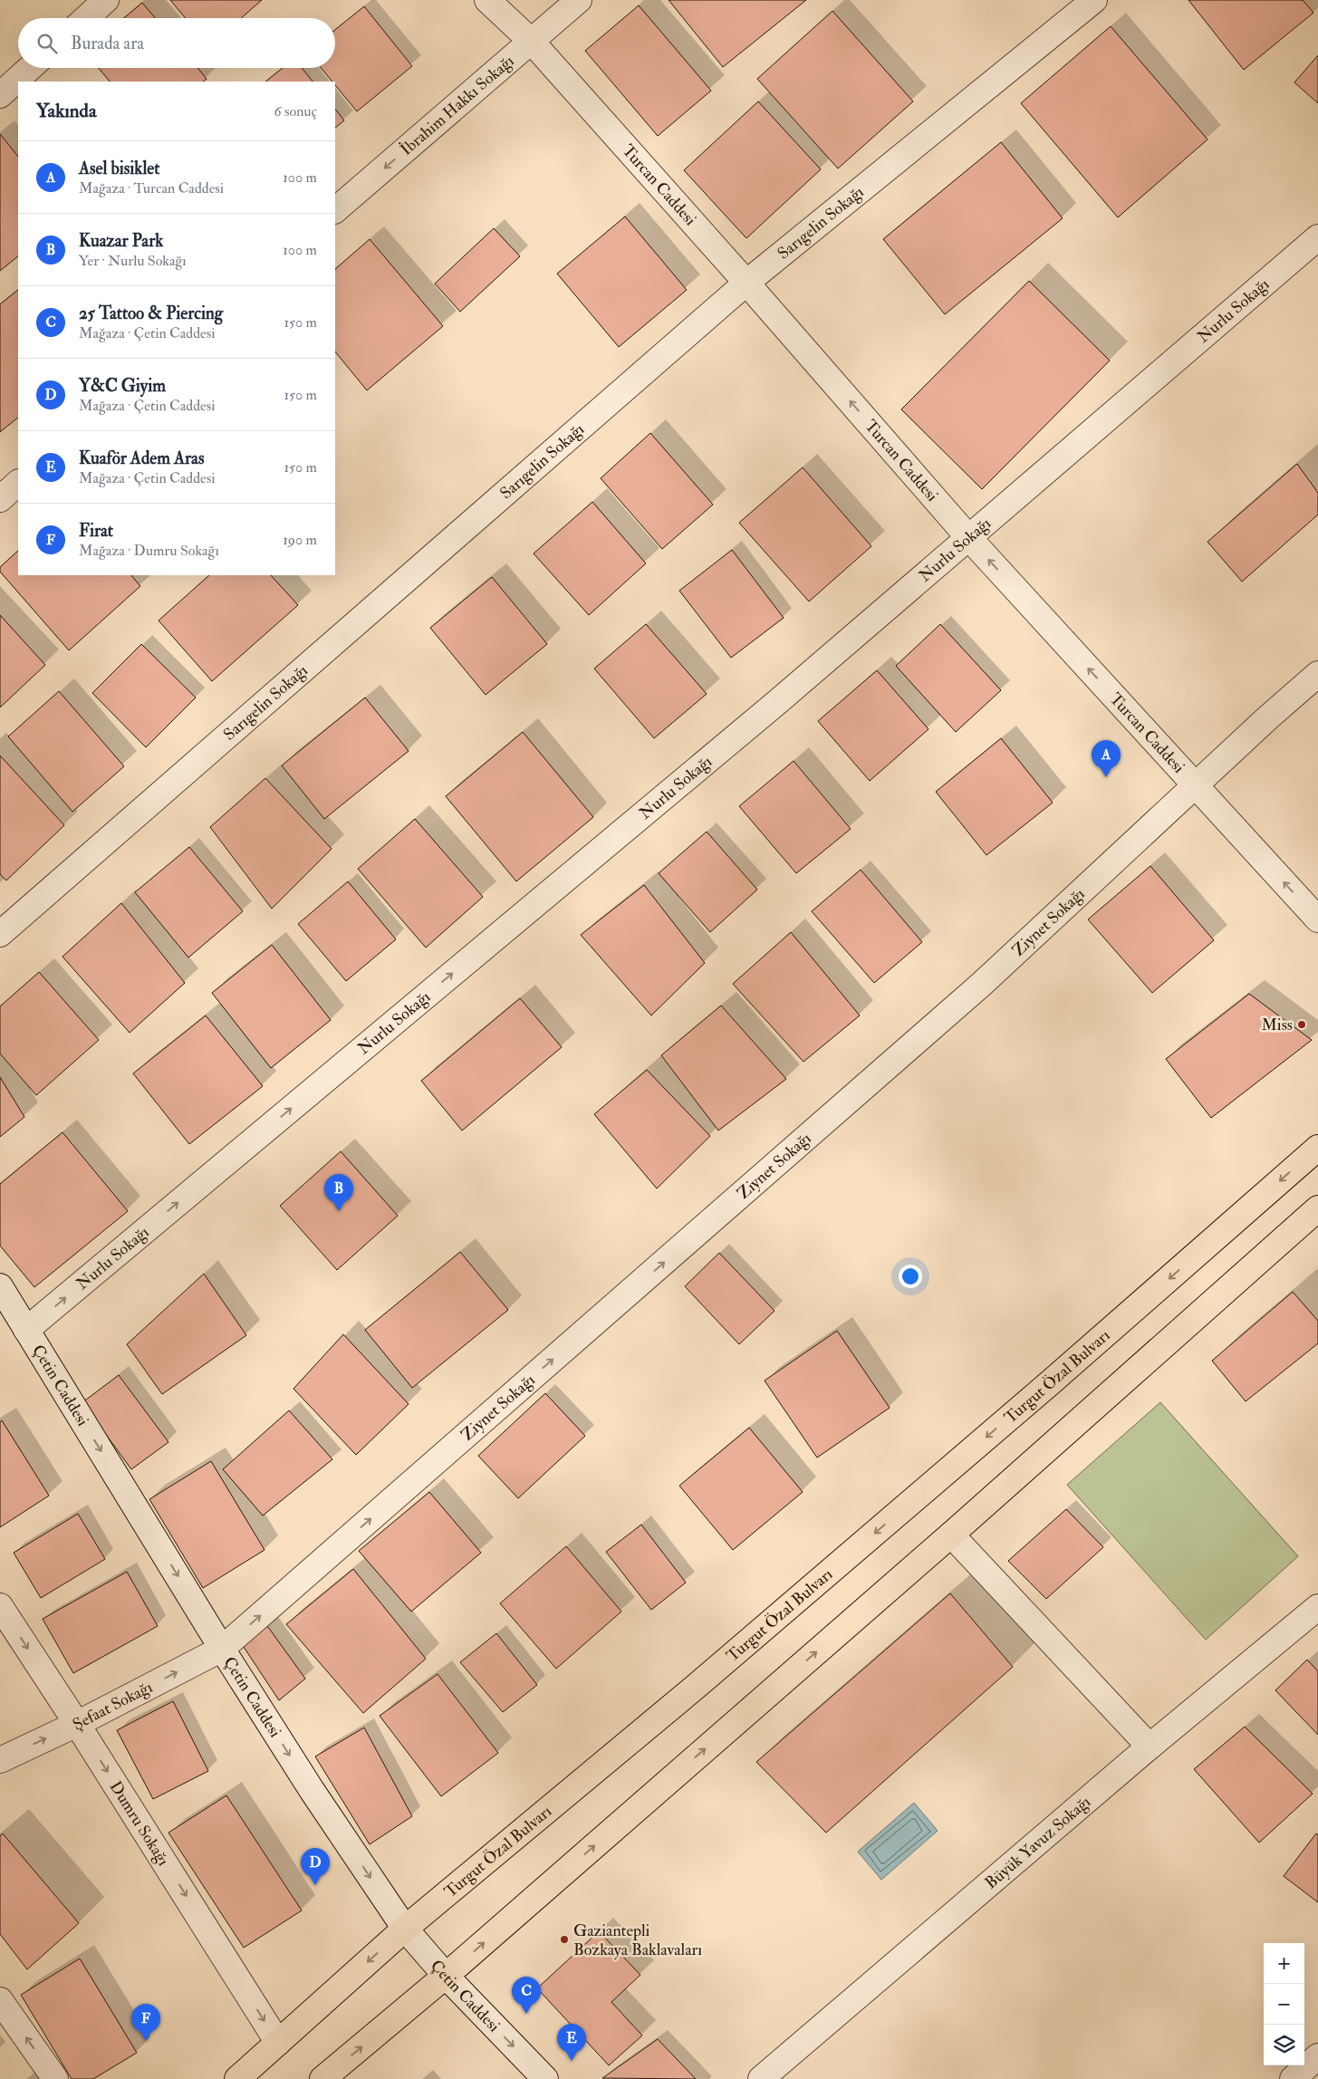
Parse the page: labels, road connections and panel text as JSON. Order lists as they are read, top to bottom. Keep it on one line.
{"streets":{"main road":["Turgut Özal Bulvarı"],"street":["İbrahim Hakkı Sokağı","Turcan Caddesi","Sarıgelin Sokağı","Nurlu Sokağı","Ziynet Sokağı","Çetin Caddesi","Şefaat Sokağı","Dumru Sokağı","Büyük Yavuz Sokağı"]},"crossings":[["İbrahim Hakkı Sokağı","Turcan Caddesi"],["Turcan Caddesi","Sarıgelin Sokağı"],["Turcan Caddesi","Nurlu Sokağı"],["Turcan Caddesi","Ziynet Sokağı"],["Nurlu Sokağı","Çetin Caddesi"],["Ziynet Sokağı","Çetin Caddesi"],["Ziynet Sokağı","Şefaat Sokağı"],["Turgut Özal Bulvarı","Çetin Caddesi"],["Turgut Özal Bulvarı","Dumru Sokağı"],["Çetin Caddesi","Şefaat Sokağı"],["Şefaat Sokağı","Dumru Sokağı"]],"one_way":["İbrahim Hakkı Sokağı","Turcan Caddesi","Nurlu Sokağı","Ziynet Sokağı","Çetin Caddesi","Şefaat Sokağı","Dumru Sokağı"],"places":["Miss","Gaziantepli Bozkaya Baklavaları"],"page":{"search":"Burada ara","heading":["Yakında","6 sonuç"],"list":[{"mark":"A","name":"Asel bisiklet","note":"Mağaza · Turcan Caddesi","value":"100 m"},{"mark":"B","name":"Kuazar Park","note":"Yer · Nurlu Sokağı","value":"100 m"},{"mark":"C","name":"25 Tattoo & Piercing","note":"Mağaza · Çetin Caddesi","value":"150 m"},{"mark":"D","name":"Y&C Giyim","note":"Mağaza · Çetin Caddesi","value":"150 m"},{"mark":"E","name":"Kuaför Adem Aras","note":"Mağaza · Çetin Caddesi","value":"150 m"},{"mark":"F","name":"Firat","note":"Mağaza · Dumru Sokağı","value":"190 m"}],"pins":["A","B","D","C","F","E"],"map_buttons":["+","−"]}}
